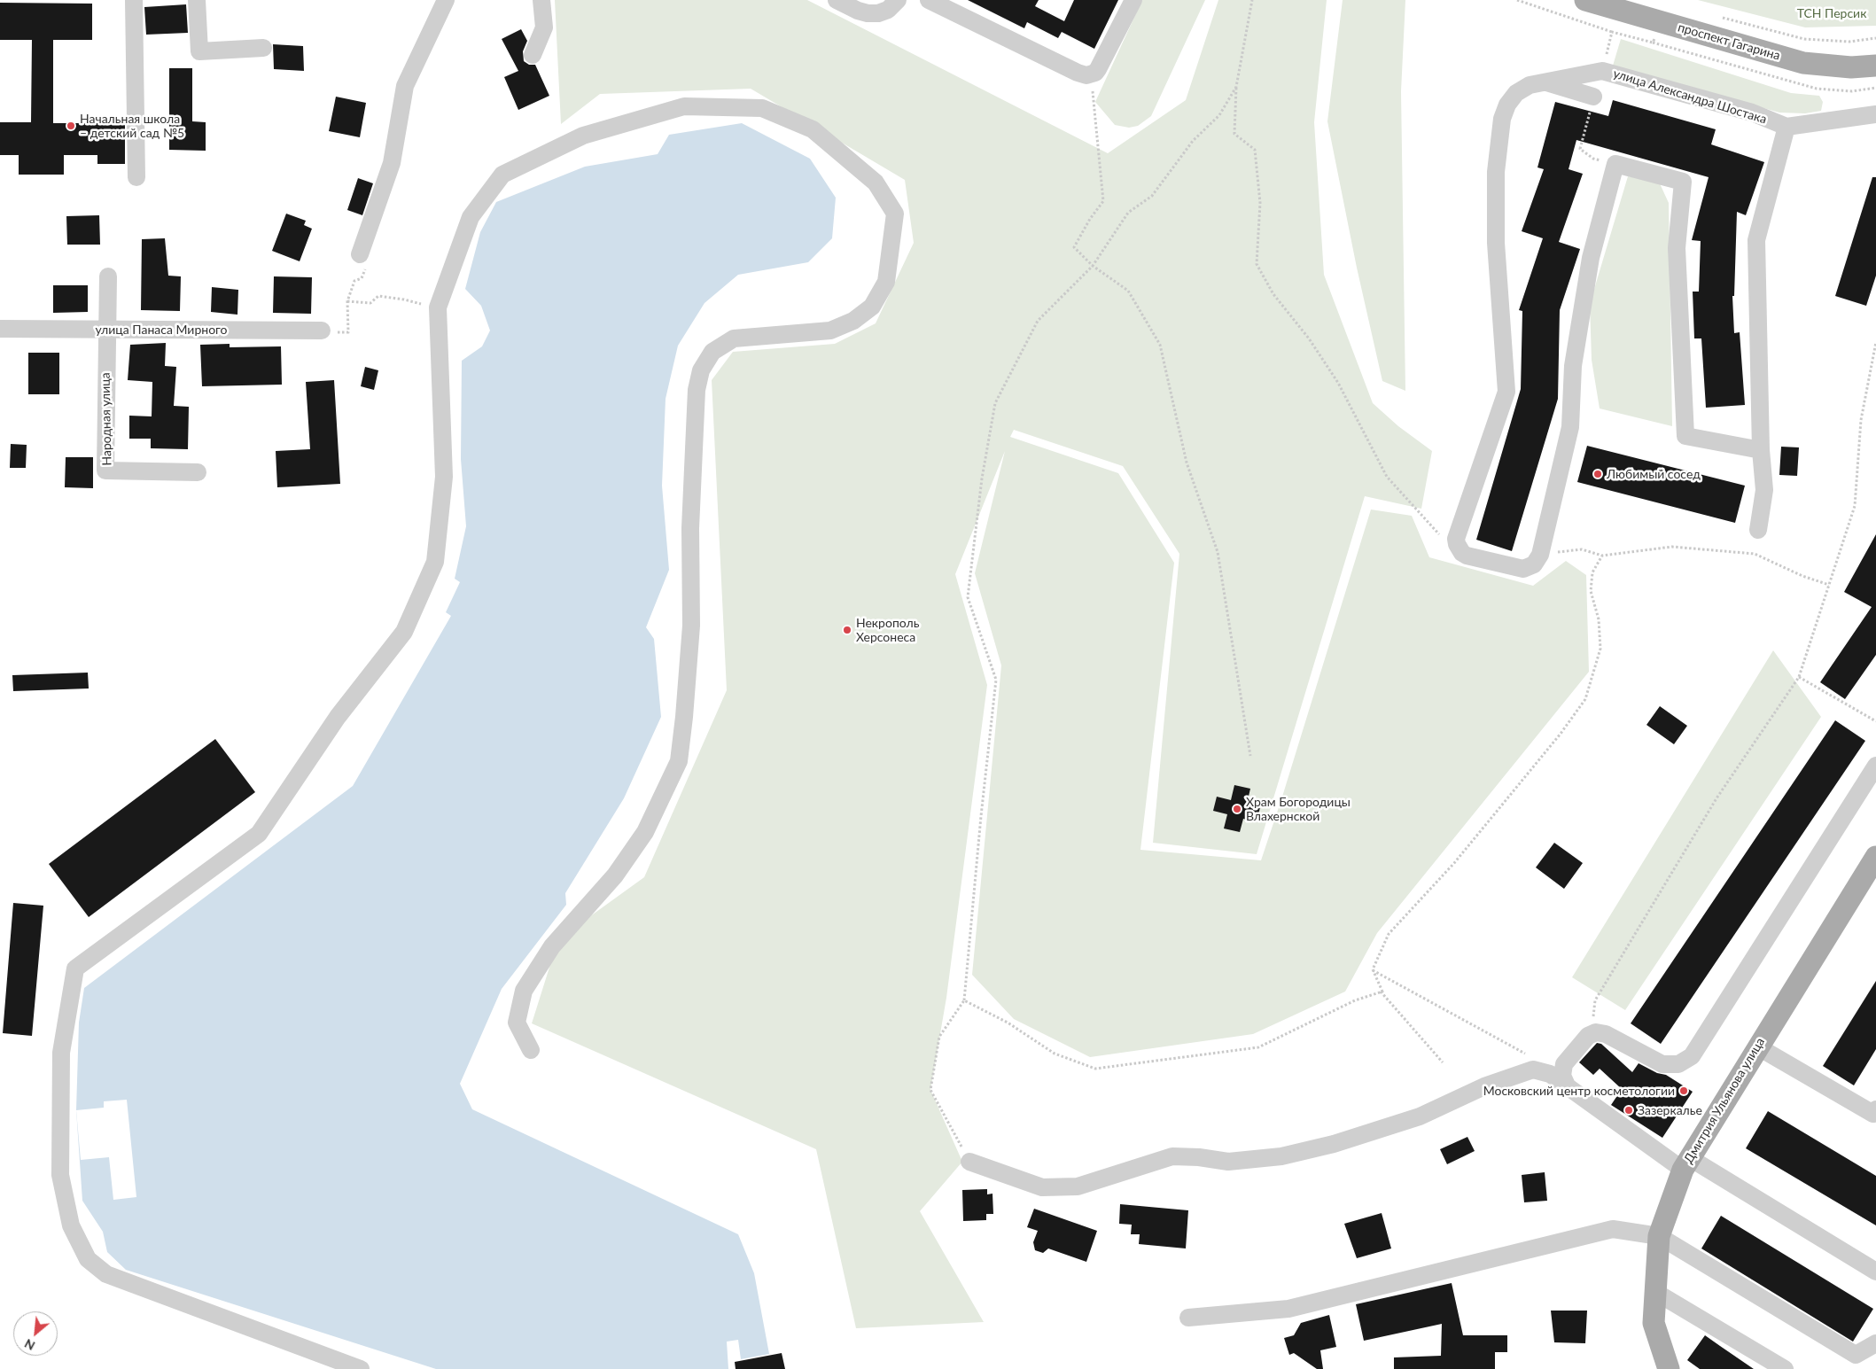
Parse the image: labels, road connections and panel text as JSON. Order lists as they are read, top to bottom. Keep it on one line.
{"streets":{"main road":["проспект Гагарина","Дмитрия Ульянова улица"],"street":["улица Александра Шостака","улица Панаса Мирного","Народная улица"]},"crossings":[["улица Панаса Мирного","Народная улица"]],"parks":["ТСН Персик"],"places":["Начальная школа – детский сад №5","Любимый сосед","Некрополь Херсонеса","Храм Богородицы Влахернской","Московский центр косметологии","Зазеркалье"],"north":"bottom left"}
